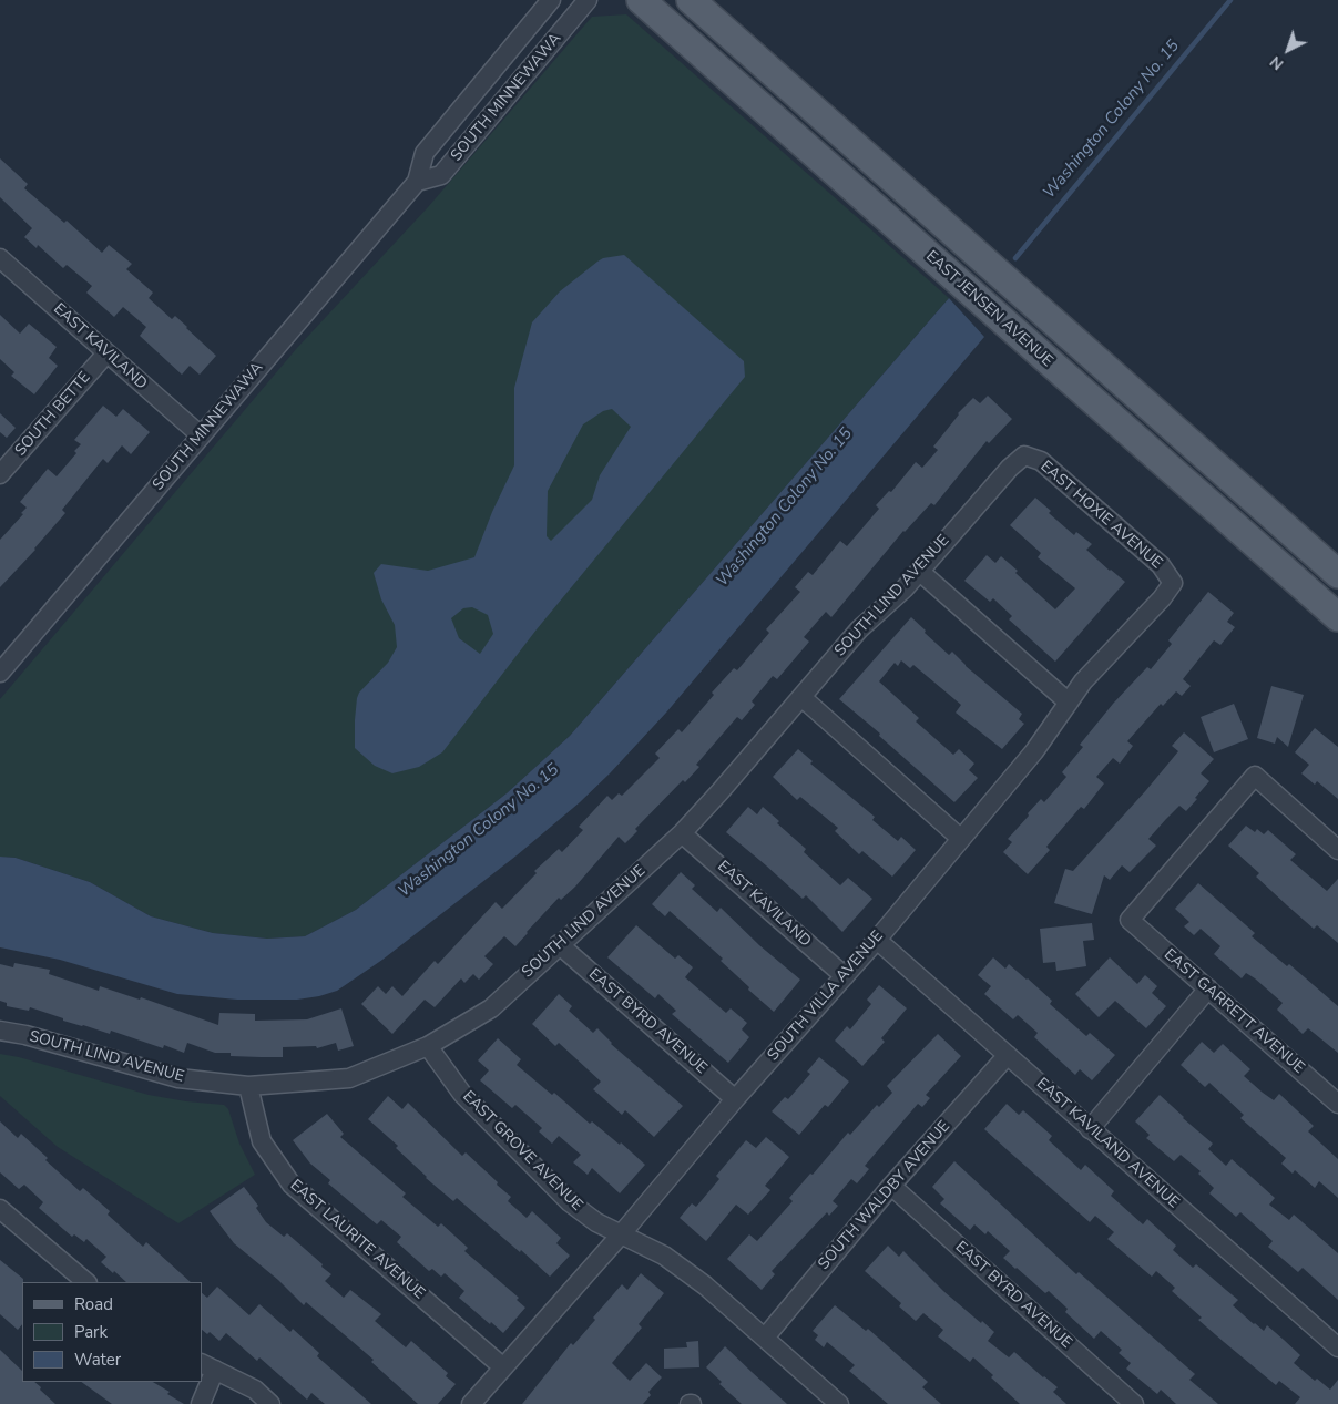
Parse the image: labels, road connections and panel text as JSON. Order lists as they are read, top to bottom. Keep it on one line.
{"streets":{"main road":["EAST JENSEN AVENUE"],"street":["SOUTH MINNEWAWA","EAST KAVILAND","SOUTH BETTE","EAST HOXIE AVENUE","SOUTH LIND AVENUE","SOUTH VILLA AVENUE","EAST GARRETT AVENUE","EAST BYRD AVENUE","EAST KAVILAND AVENUE","EAST GROVE AVENUE","SOUTH WALDBY AVENUE","EAST LAURITE AVENUE"]},"crossings":[["SOUTH MINNEWAWA","EAST KAVILAND"],["EAST KAVILAND","SOUTH BETTE"],["EAST KAVILAND","SOUTH LIND AVENUE"],["EAST KAVILAND","SOUTH VILLA AVENUE"],["EAST HOXIE AVENUE","SOUTH LIND AVENUE"],["EAST HOXIE AVENUE","SOUTH VILLA AVENUE"],["SOUTH LIND AVENUE","EAST BYRD AVENUE"],["SOUTH LIND AVENUE","EAST GROVE AVENUE"],["SOUTH LIND AVENUE","EAST LAURITE AVENUE"],["SOUTH VILLA AVENUE","EAST BYRD AVENUE"],["SOUTH VILLA AVENUE","EAST KAVILAND AVENUE"],["SOUTH VILLA AVENUE","EAST GROVE AVENUE"],["SOUTH VILLA AVENUE","EAST LAURITE AVENUE"],["EAST BYRD AVENUE","SOUTH WALDBY AVENUE"],["EAST KAVILAND AVENUE","SOUTH WALDBY AVENUE"],["EAST GROVE AVENUE","SOUTH WALDBY AVENUE"]],"water":["Washington Colony No. 15"],"legend":["Road","Park","Water"],"north":"bottom left"}
